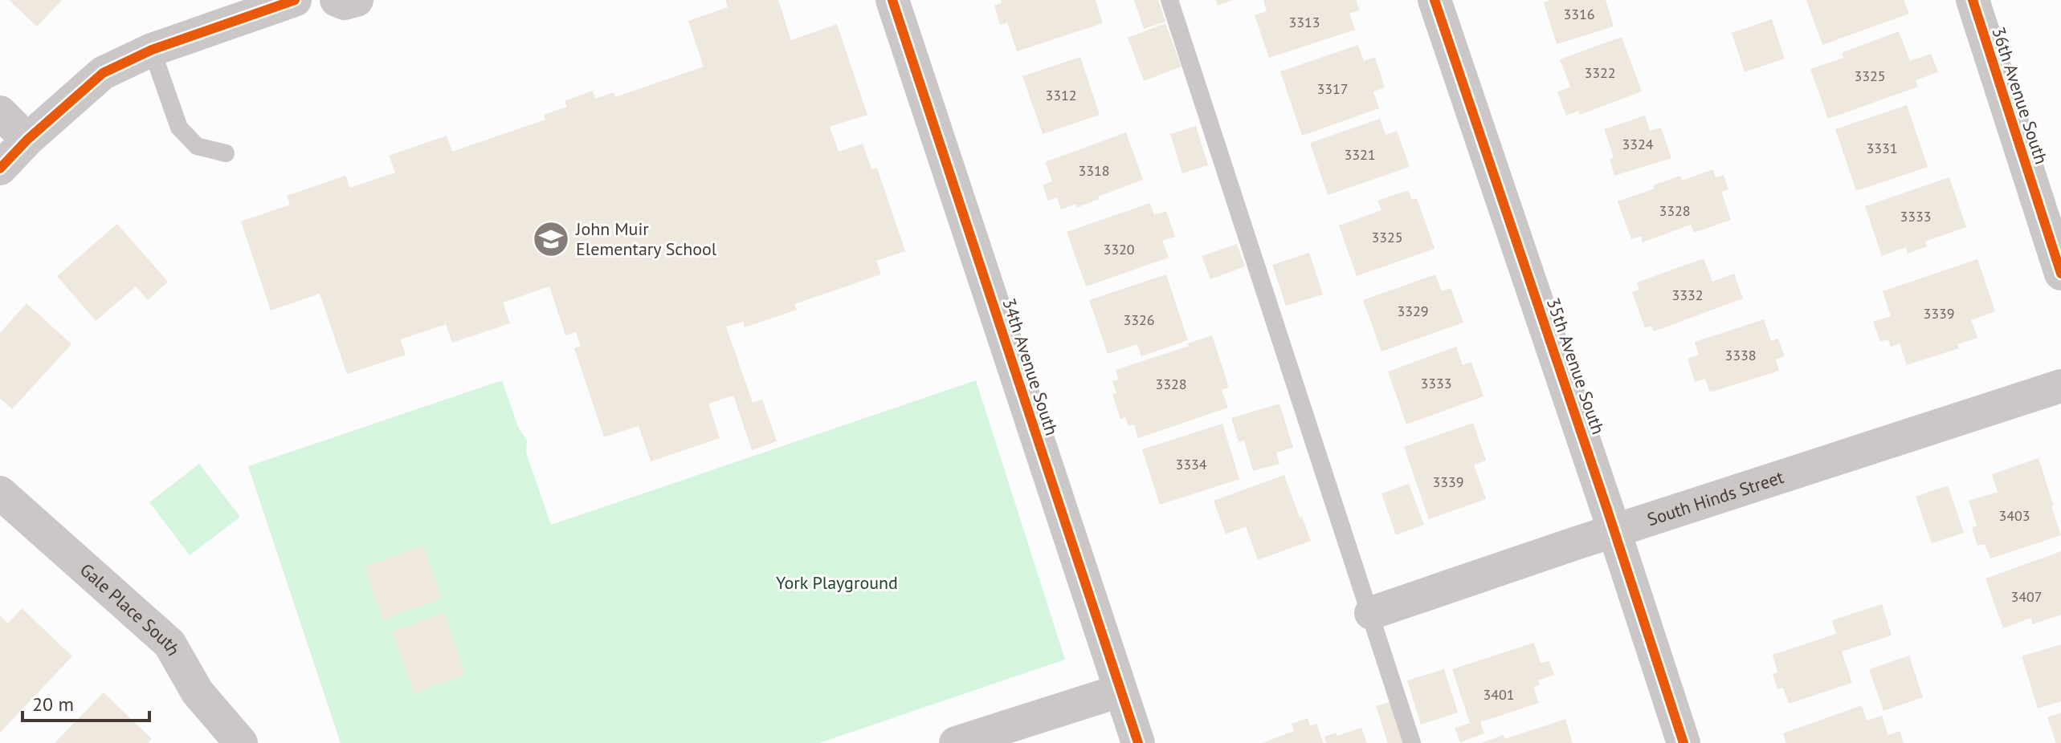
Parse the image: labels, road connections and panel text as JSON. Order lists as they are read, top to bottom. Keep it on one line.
{"streets":{"street":["36th Avenue South","35th Avenue South","34th Avenue South","South Hinds Street","Gale Place South"]},"crossings":[["35th Avenue South","South Hinds Street"]],"parks":["York Playground"],"places":{"school or university":["John Muir Elementary School"]},"house_numbers":["3316","3313","3322","3325","3317","3312","3324","3331","3321","3318","3328","3333","3325","3320","3332","3329","3339","3326","3338","3333","3328","3334","3339","3403","3407","3401"],"scale_bar":"20 m"}
